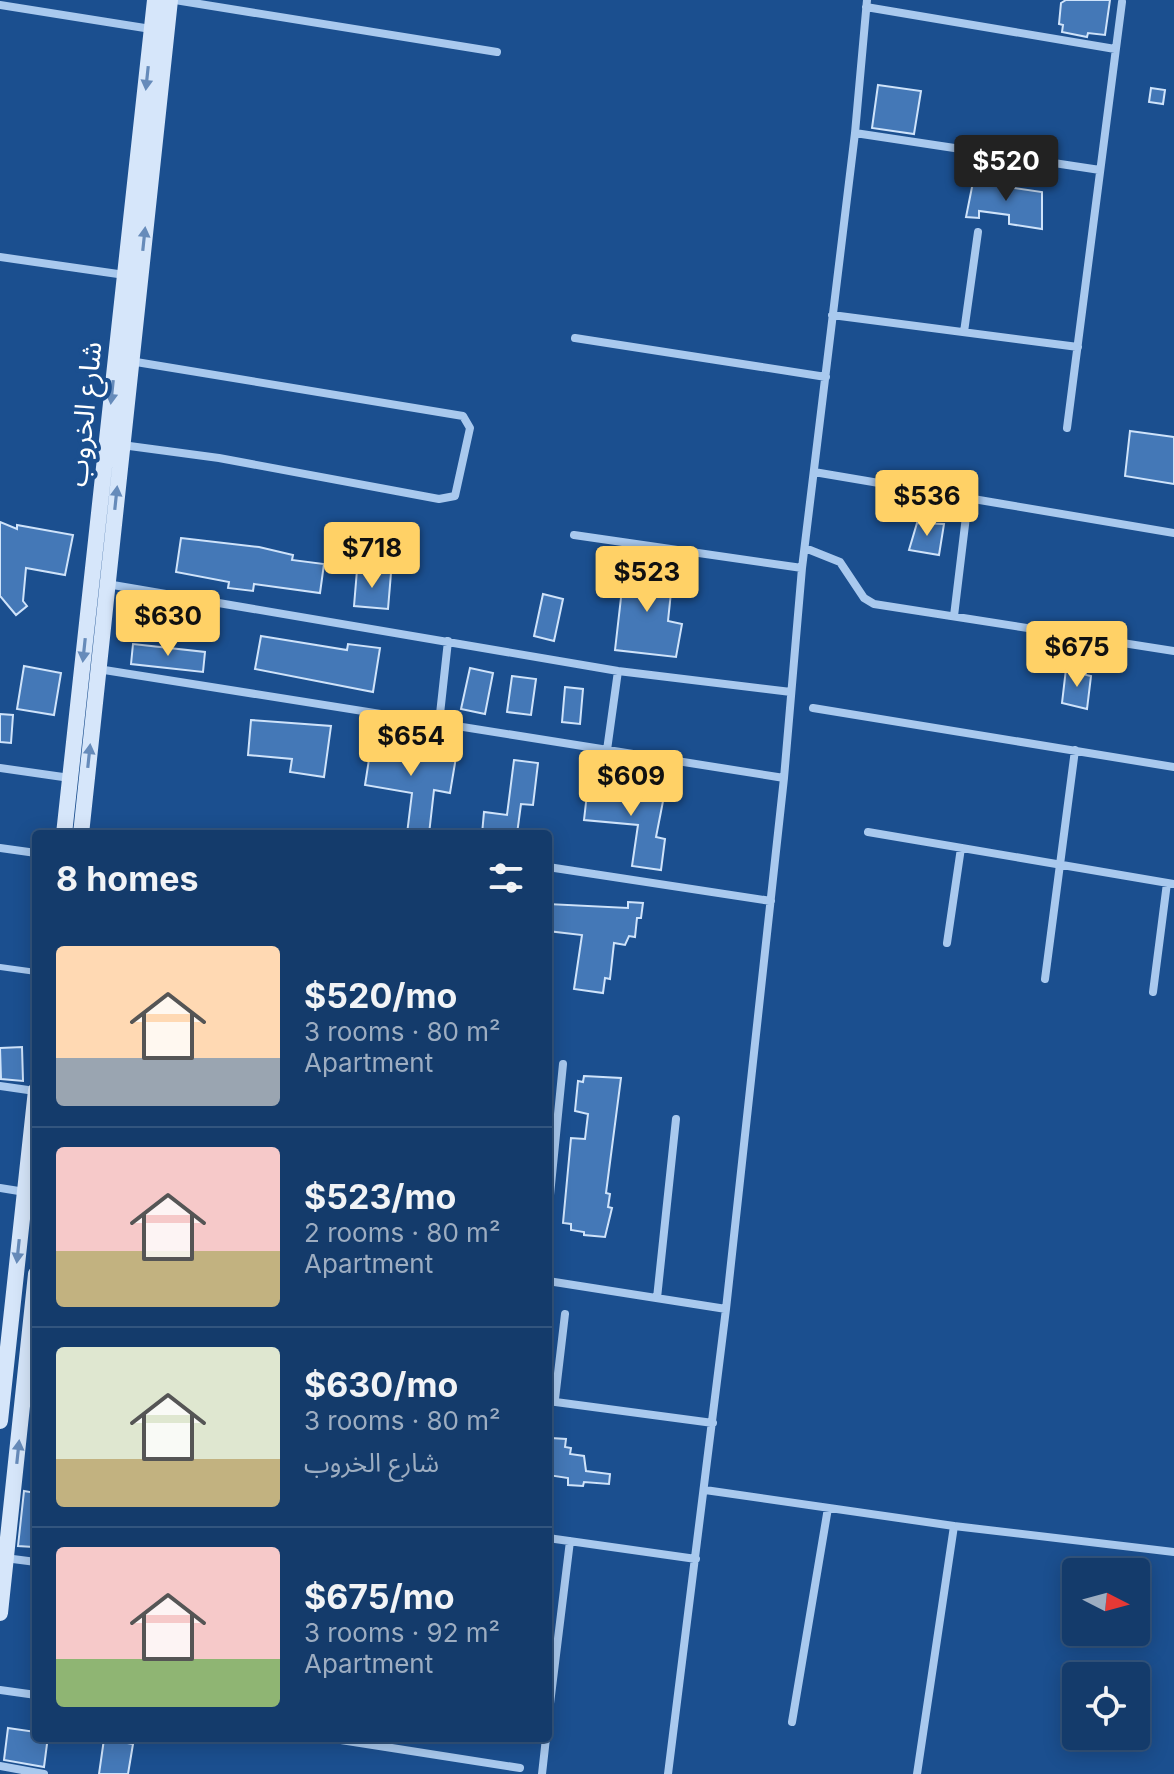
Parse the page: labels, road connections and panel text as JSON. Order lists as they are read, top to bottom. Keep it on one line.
{"streets":{"main road":["شارع الخروب"]},"north":"right","page":{"price":["$520","$536","$718","$523","$630","$675","$654","$609"],"heading":"8 homes","list":[{"name":"$520/mo","note":"3 rooms · 80 m² · Apartment"},{"name":"$523/mo","note":"2 rooms · 80 m² · Apartment"},{"name":"$630/mo","note":"3 rooms · 80 m² · شارع الخروب"},{"name":"$675/mo","note":"3 rooms · 92 m² · Apartment"}]}}
